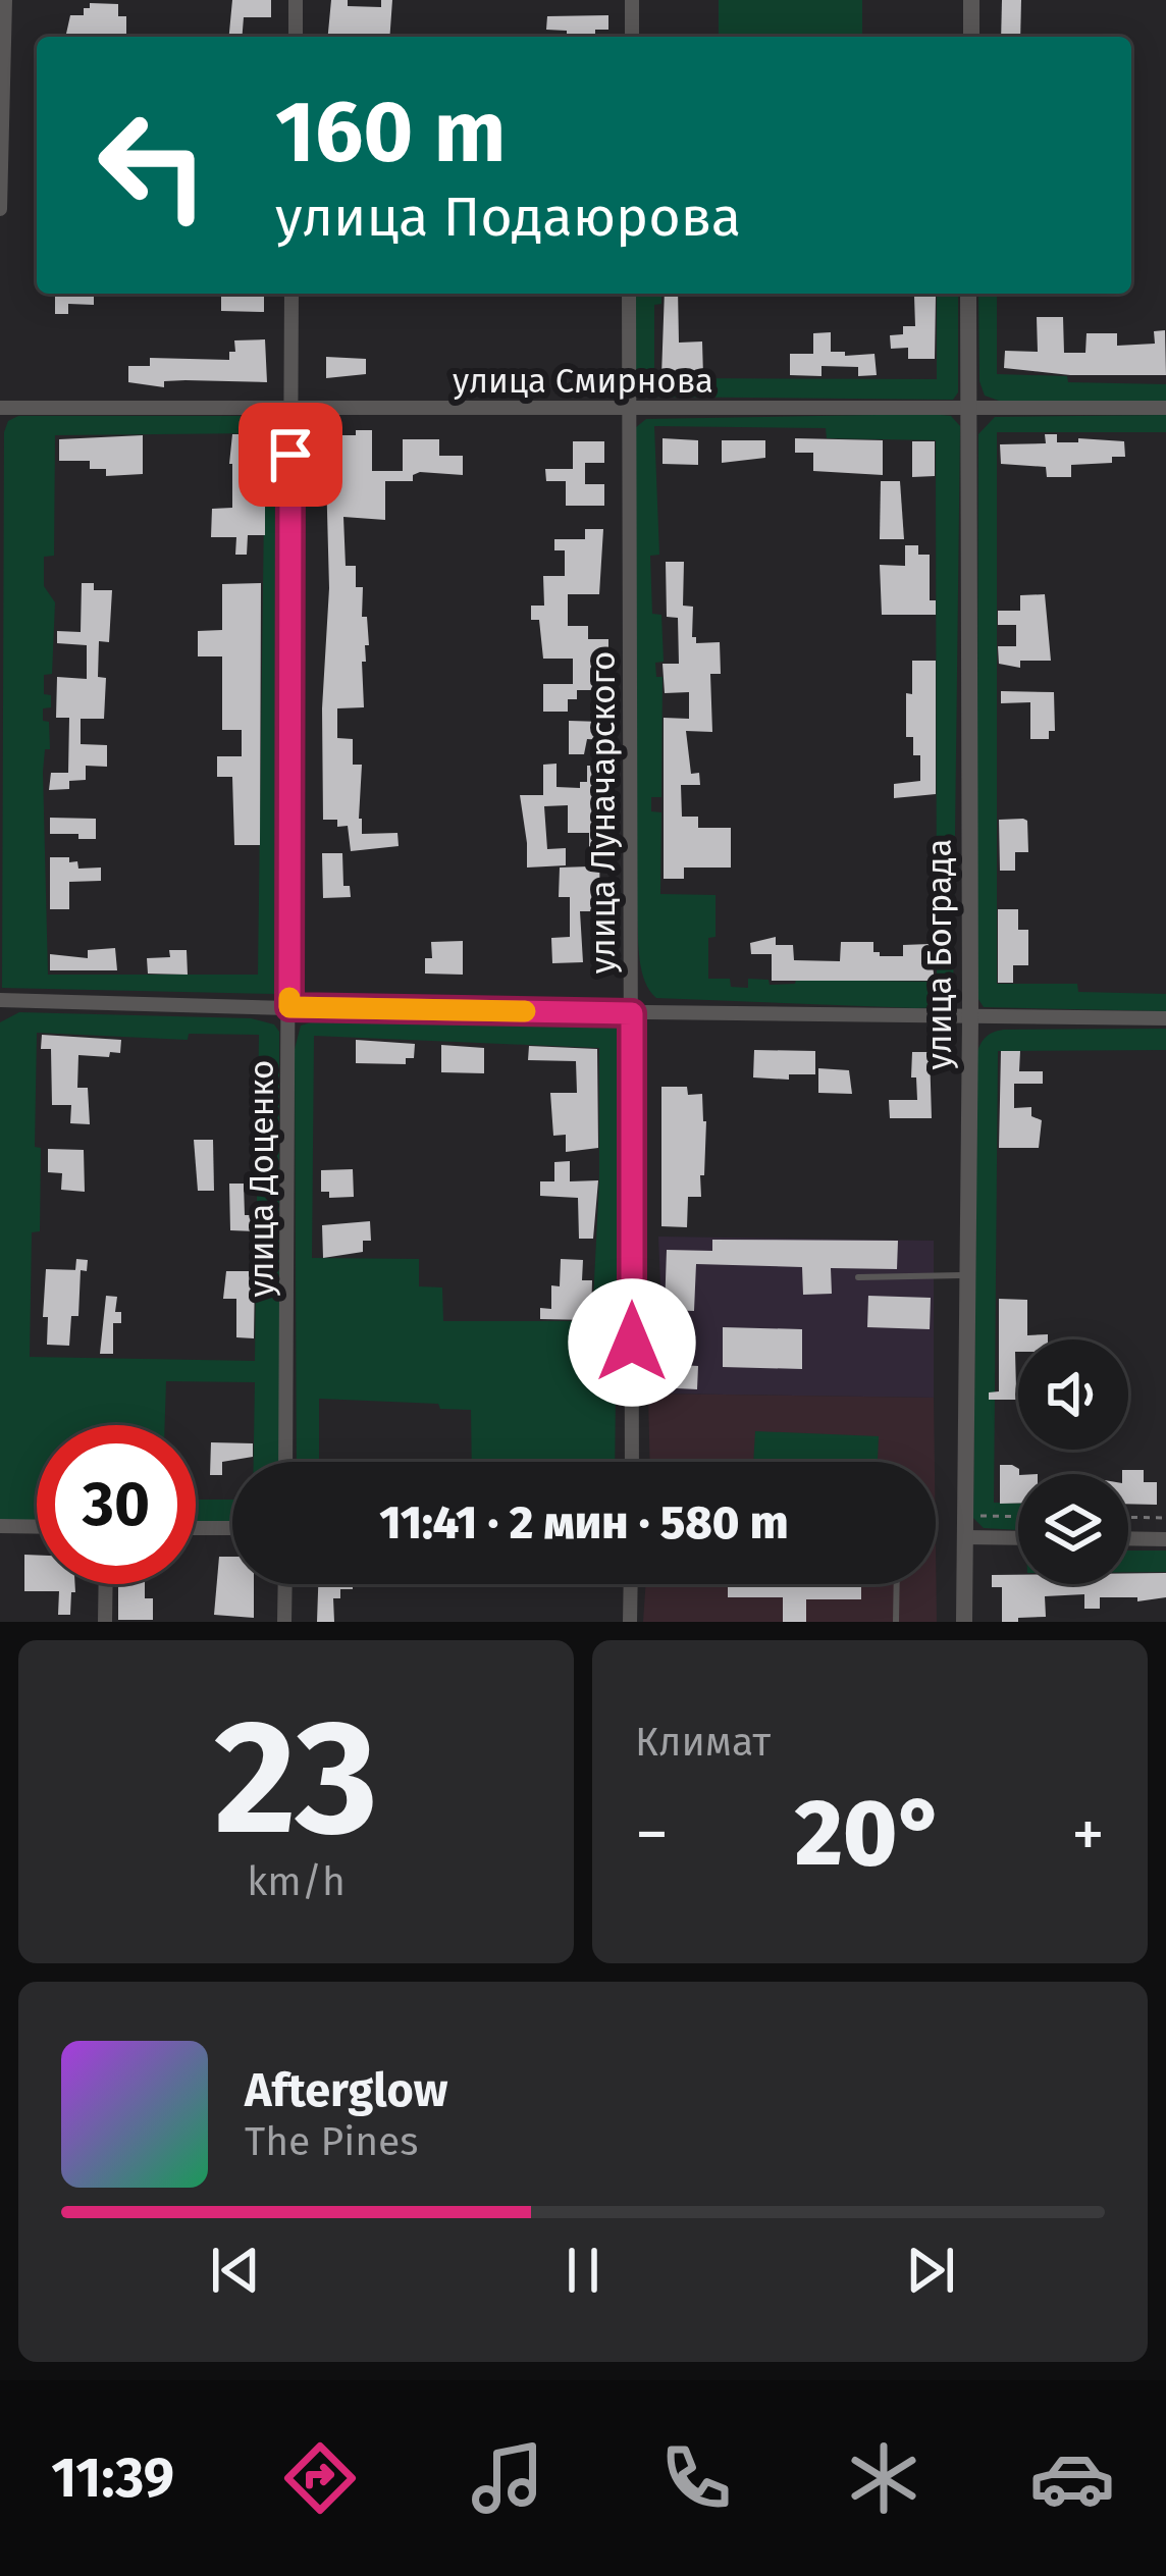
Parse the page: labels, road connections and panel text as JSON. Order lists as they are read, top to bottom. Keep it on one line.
{"streets":{"street":["улица Смирнова","улица Луначарского","улица Бограда","улица Доценко"]},"crossings":[["улица Смирнова","улица Луначарского"],["улица Смирнова","улица Бограда"],["улица Смирнова","улица Доценко"]],"page":{"turn":["160 m","улица Подаюрова"],"limit":"30","trip":"11:41 · 2 мин · 580 m","tile":[["23","km/h"],"Климат"],"heat":["−","20°","+"],"song":["Afterglow","The Pines"],"tabs":"11:39"}}
